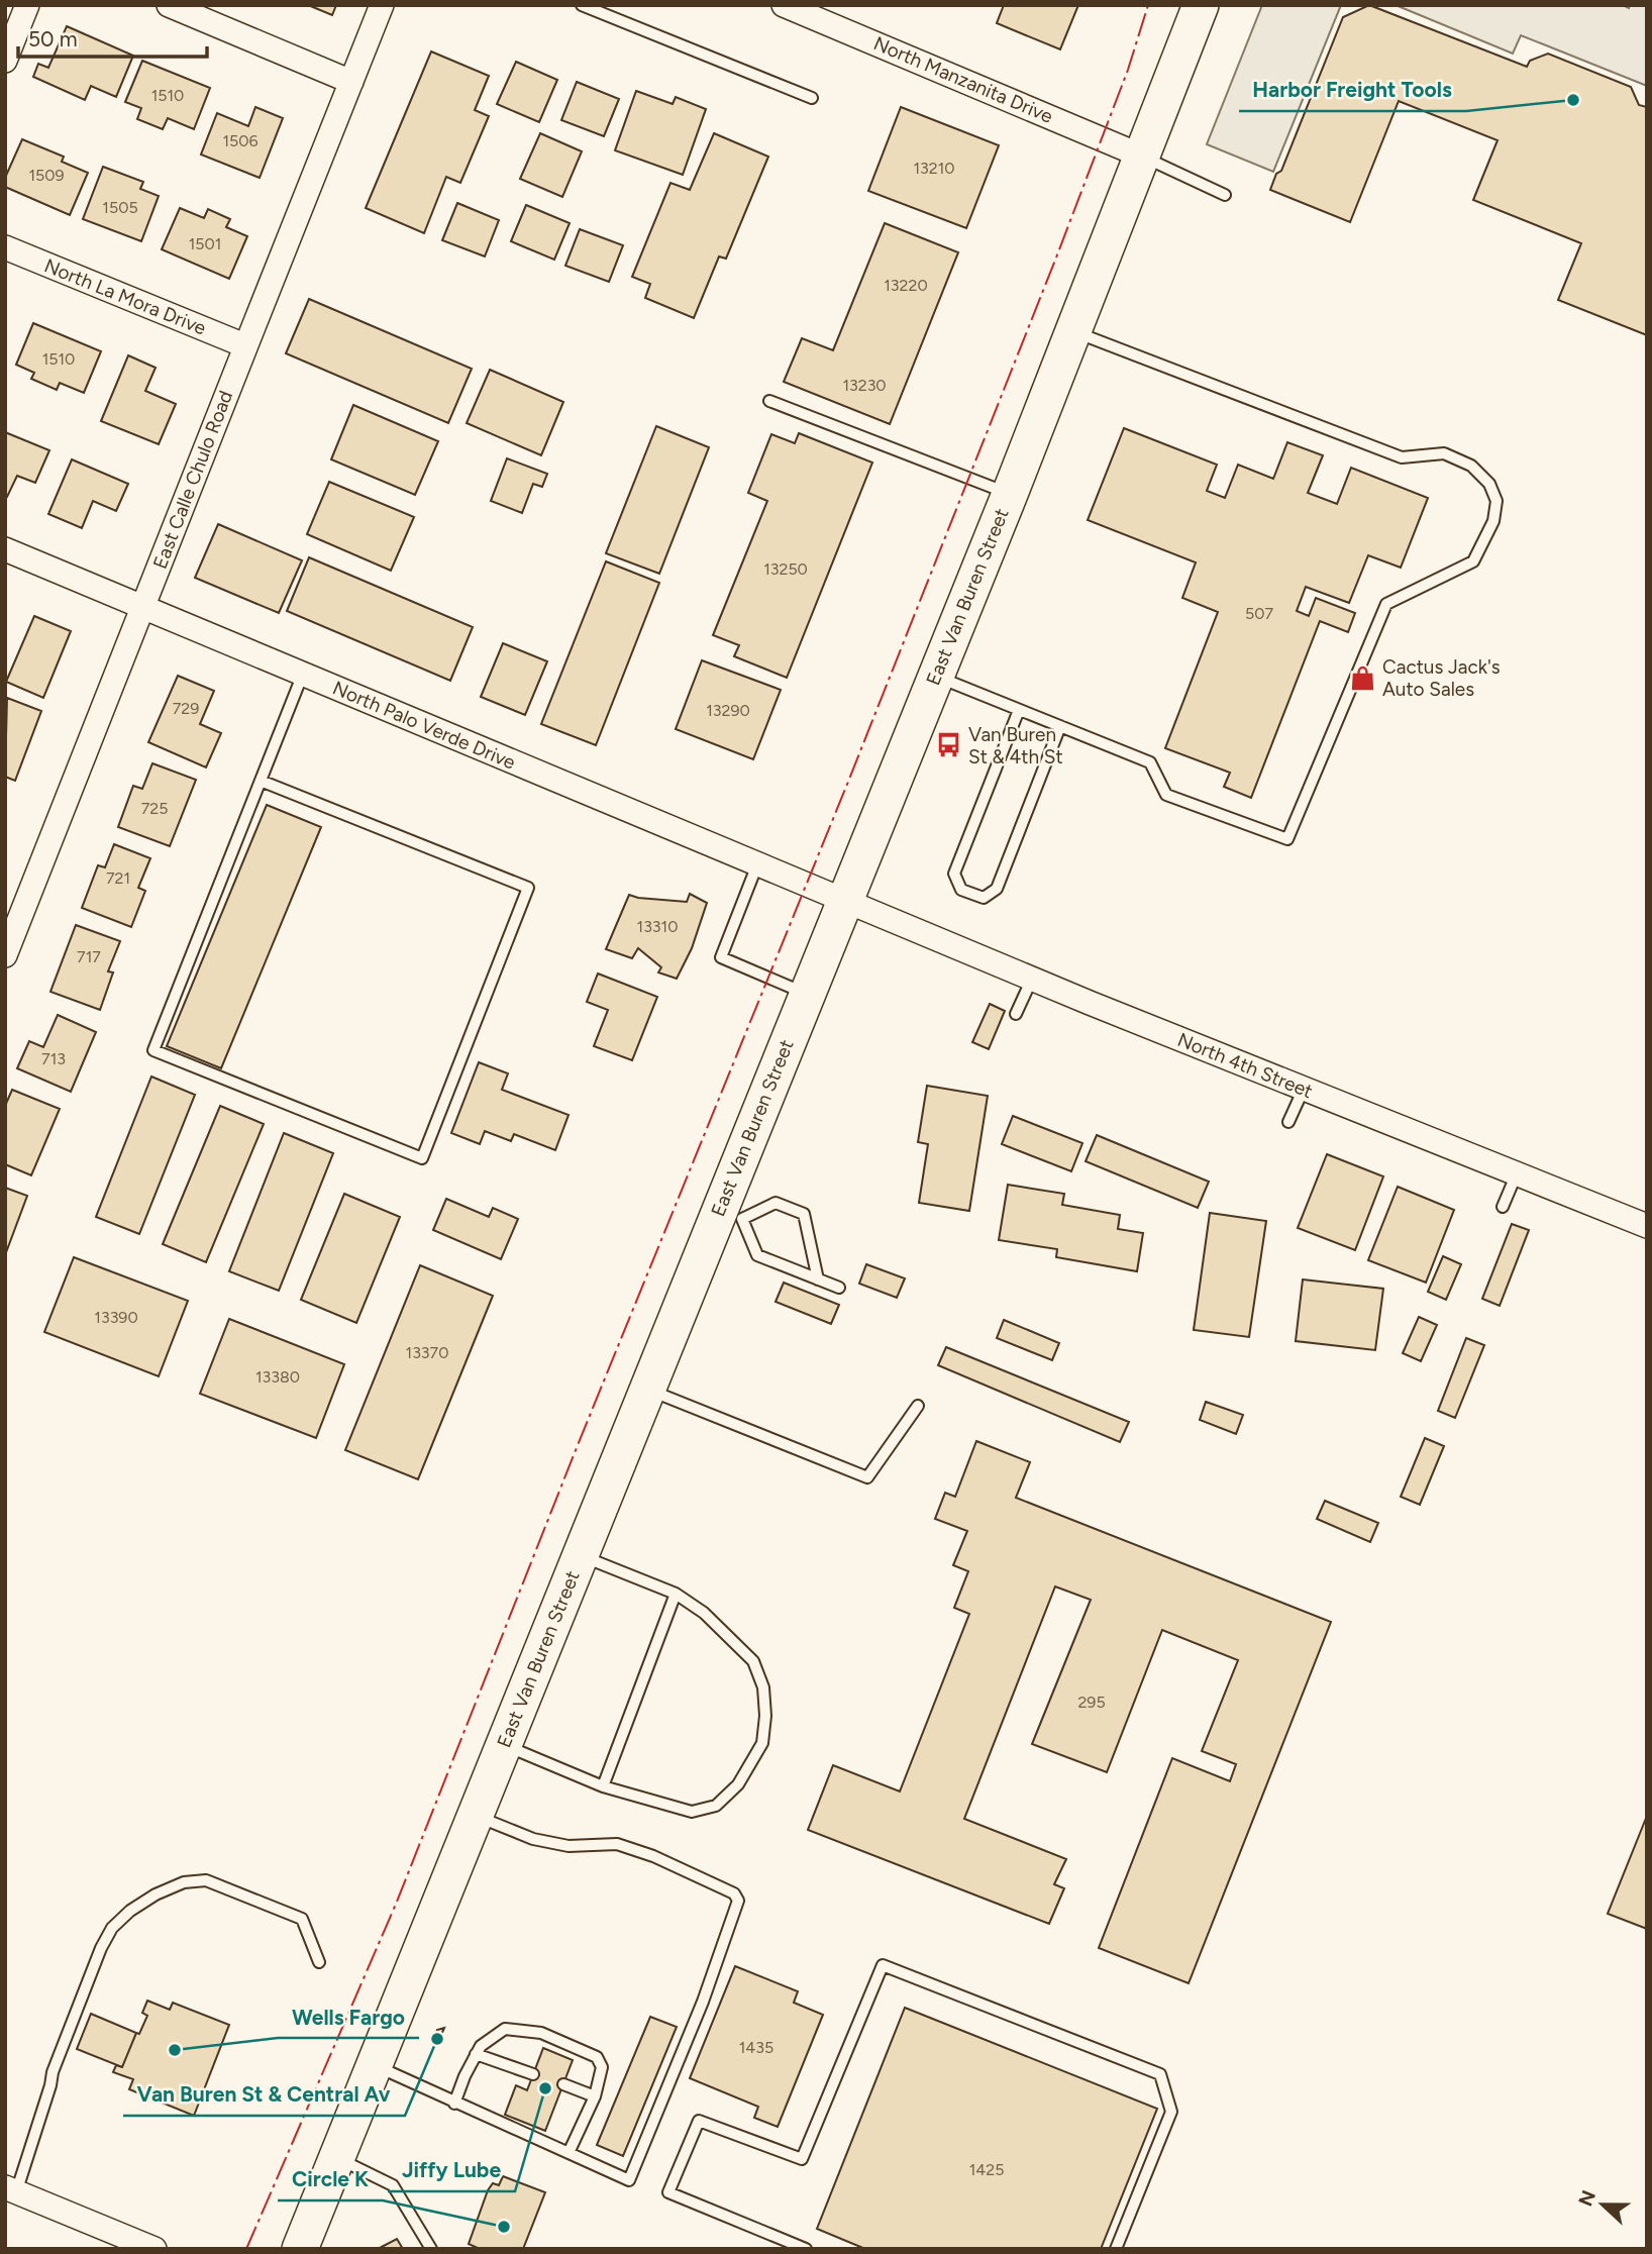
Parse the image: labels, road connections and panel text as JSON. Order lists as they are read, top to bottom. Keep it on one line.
{"streets":{"main road":["East Van Buren Street"],"street":["North Manzanita Drive","North La Mora Drive","East Calle Chulo Road","North Palo Verde Drive","North 4th Street"]},"crossings":[["North Manzanita Drive","East Van Buren Street"],["North La Mora Drive","East Calle Chulo Road"],["East Calle Chulo Road","North Palo Verde Drive"],["East Van Buren Street","North Palo Verde Drive"],["East Van Buren Street","North 4th Street"],["North Palo Verde Drive","North 4th Street"]],"places":{"other":["Harbor Freight Tools","Van Buren St & Central Av","Wells Fargo","Jiffy Lube","Circle K"],"shop":["Cactus Jack's Auto Sales"],"bus stop":["Van Buren St & 4th St"]},"house_numbers":["1510","1506","13210","1509","1505","1501","13220","1510","13230","13250","507","729","13290","725","721","13310","717","713","13390","13370","13380","295","1435","1425"],"scale_bar":"50 m","north":"left"}
